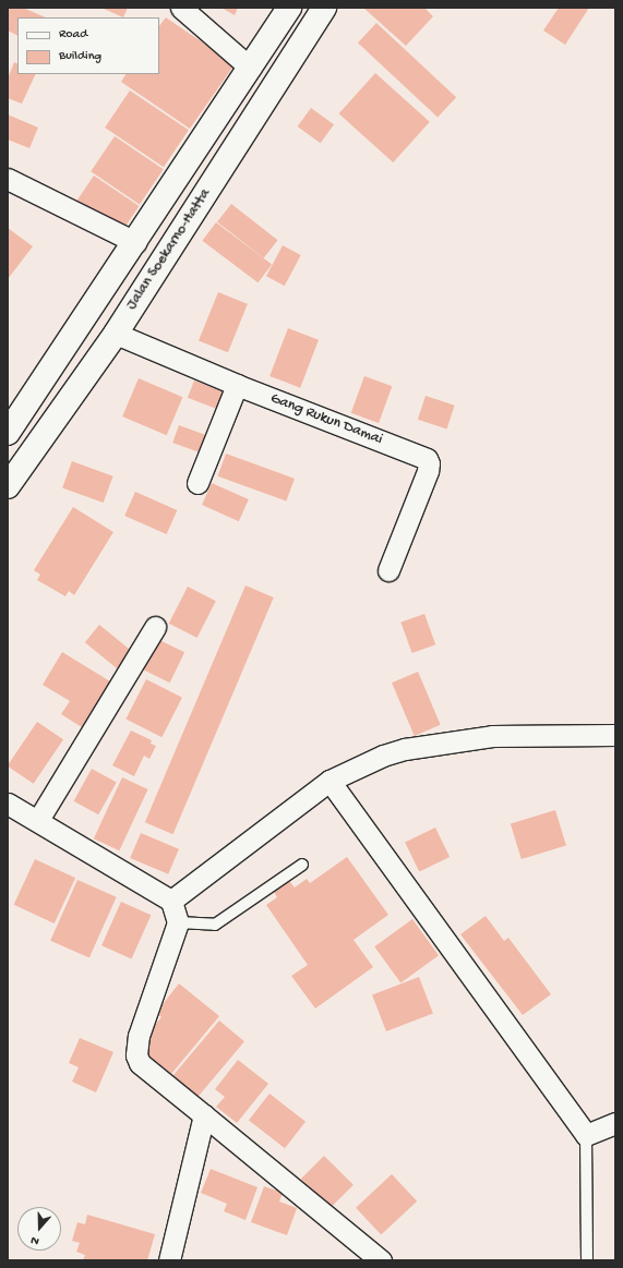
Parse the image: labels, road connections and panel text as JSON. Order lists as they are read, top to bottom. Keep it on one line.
{"streets":{"main road":["Jalan Soekarno-Hatta"],"street":["Gang Rukun Damai"]},"crossings":[["Jalan Soekarno-Hatta","Gang Rukun Damai"]],"legend":["Road","Building"],"north":"bottom"}
